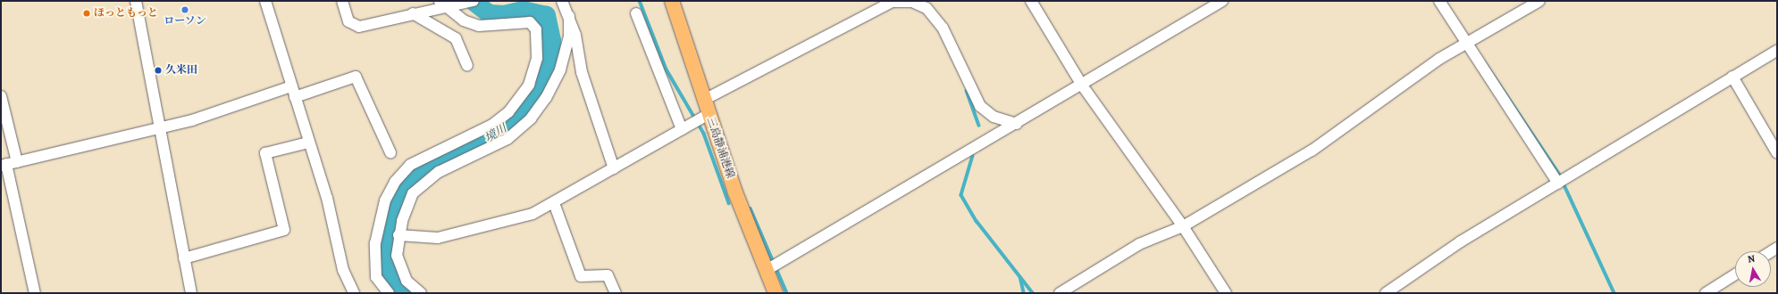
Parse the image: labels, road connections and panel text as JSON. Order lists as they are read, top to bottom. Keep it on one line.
{"streets":{"main road":["三島静浦港線"]},"water":["境川"],"places":["ローソン","ほっともっと","久米田"],"north":"top"}
